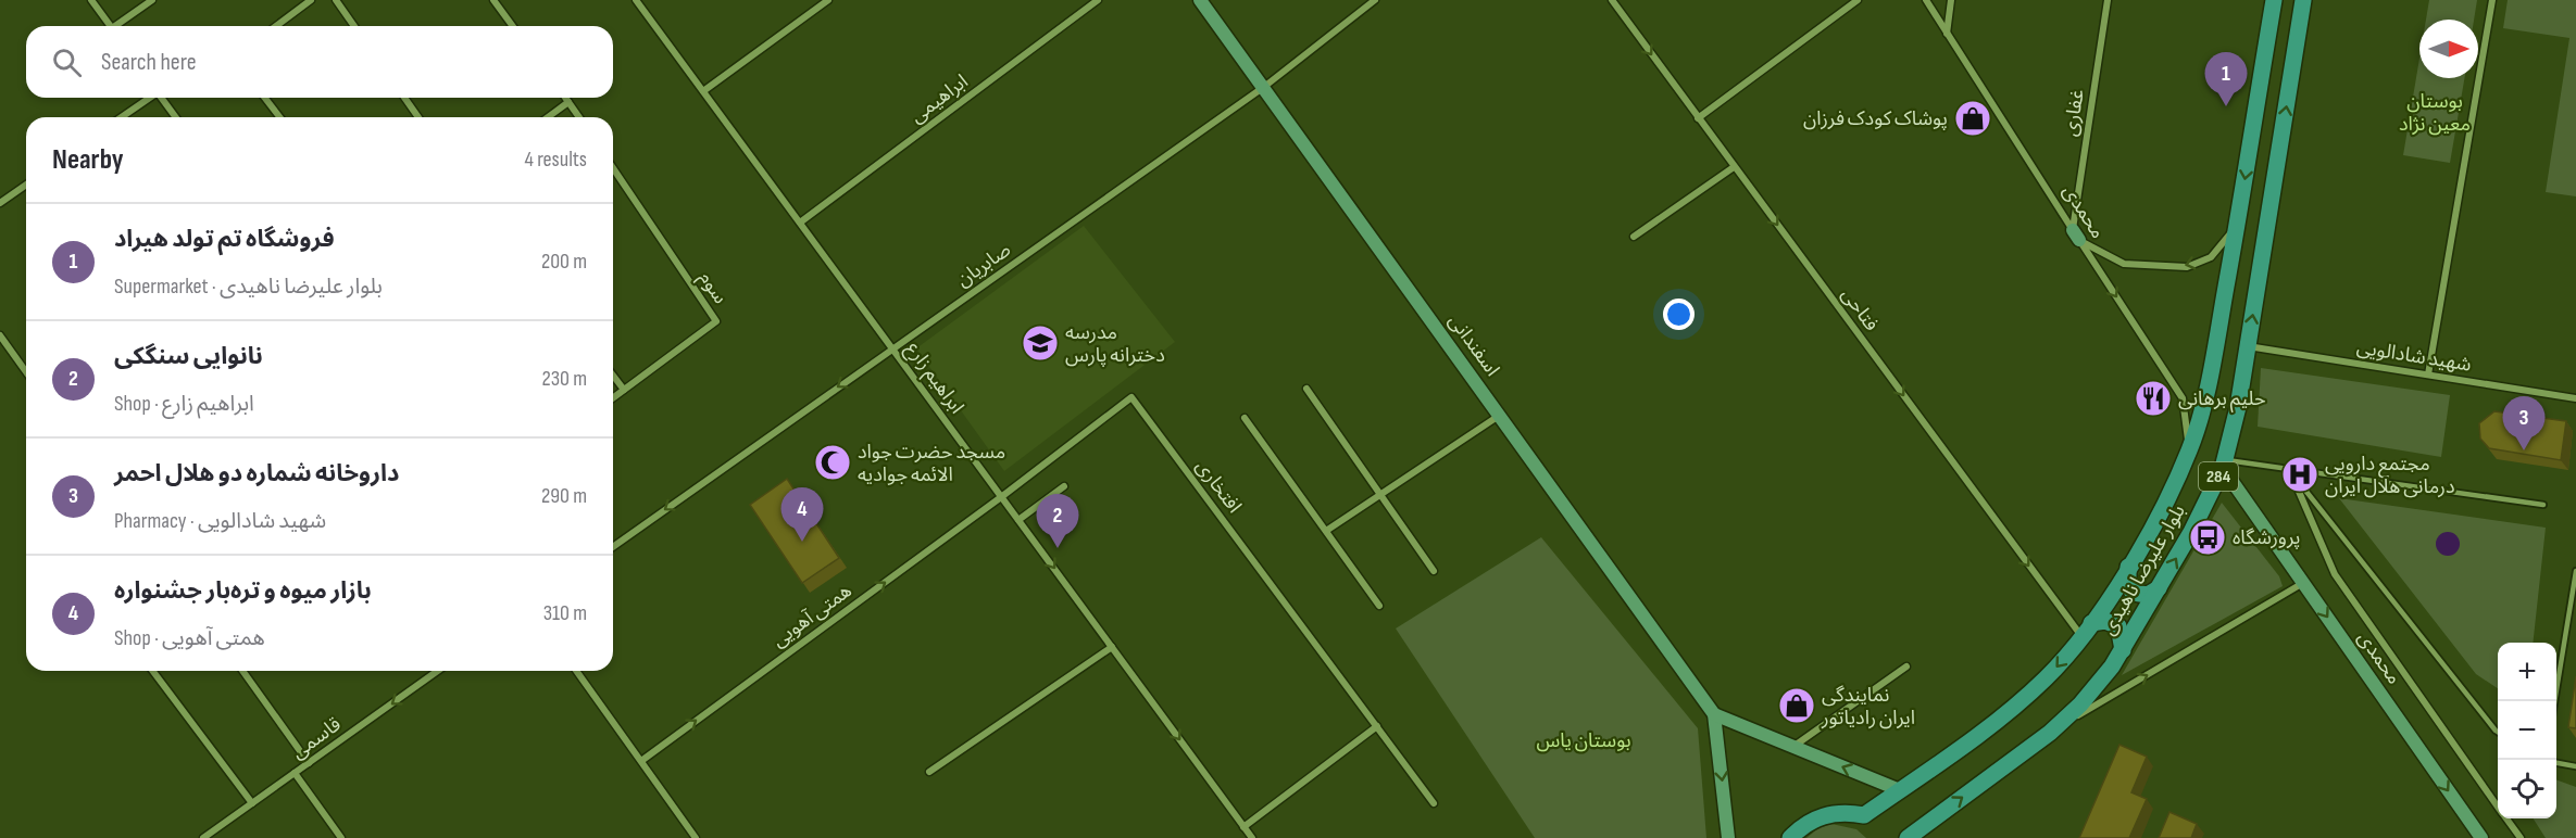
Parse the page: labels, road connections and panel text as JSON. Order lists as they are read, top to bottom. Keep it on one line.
{"streets":{"main road":["محمدی","اسفندانی","284","بلوار علیرضا ناهیدی"],"street":["ابراهیمی","غفاری","صابریان","سوم","فتاحی","شهید شادالویی","ابراهیم زارع","افتخاری","همتی آهویی","قاسمی"]},"crossings":[["ابراهیمی","ابراهیم زارع"],["غفاری","محمدی"],["محمدی","بلوار علیرضا ناهیدی"],["صابریان","اسفندانی"],["صابریان","ابراهیم زارع"],["فتاحی","بلوار علیرضا ناهیدی"],["شهید شادالویی","بلوار علیرضا ناهیدی"],["ابراهیم زارع","افتخاری"],["ابراهیم زارع","همتی آهویی"],["افتخاری","همتی آهویی"]],"one_way":["صابریان","فتاحی","ابراهیم زارع","همتی آهویی","قاسمی"],"parks":["بوستان معین نژاد","بوستان یاس"],"places":{"shop":["پوشاک کودک فرزان","نمایندگی ایران رادیاتور"],"school or university":["مدرسه دخترانه پارس"],"restaurant":["حلیم برهانی"],"mosque":["مسجد حضرت جواد الائمه جوادیه"],"hospital":["مجتمع دارویی درمانی هلال ایران"],"bus stop":["پرورشگاه"]},"north":"right","page":{"search":"Search here","pins":["1","3","4","2"],"heading":["Nearby","4 results"],"list":[{"mark":"1","name":"فروشگاه تم تولد هیراد","note":"Supermarket · بلوار علیرضا ناهیدی","value":"200 m"},{"mark":"2","name":"نانوایی سنگکی","note":"Shop · ابراهیم زارع","value":"230 m"},{"mark":"3","name":"داروخانه شماره دو هلال احمر","note":"Pharmacy · شهید شادالویی","value":"290 m"},{"mark":"4","name":"بازار میوه و تره‌بار جشنواره","note":"Shop · همتی آهویی","value":"310 m"}],"map_buttons":["+","−"]}}
